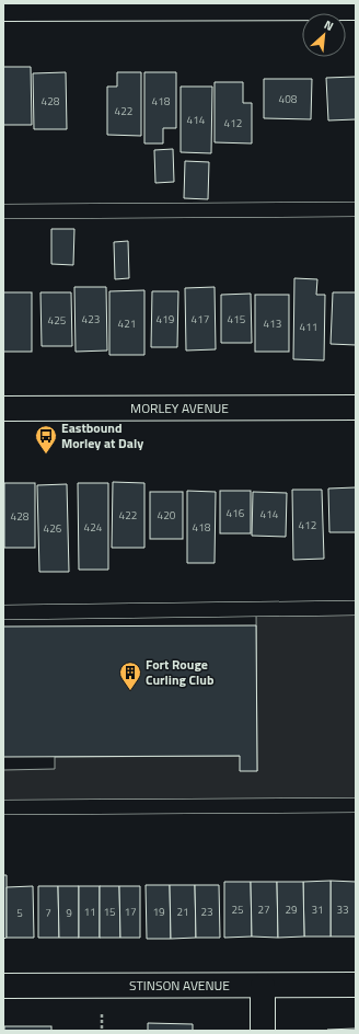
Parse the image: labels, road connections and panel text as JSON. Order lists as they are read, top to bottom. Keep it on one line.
{"streets":{"street":["MORLEY AVENUE","STINSON AVENUE"]},"places":{"bus stop":["Eastbound Morley at Daly"],"building":["Fort Rouge Curling Club"]},"house_numbers":["408","428","418","422","414","412","423","419","417","415","425","421","413","411","416","414","422","420","428","412","424","418","426","25","27","29","31","33","11","15","17","19","21","23","5","7","9"],"north":"top right"}
